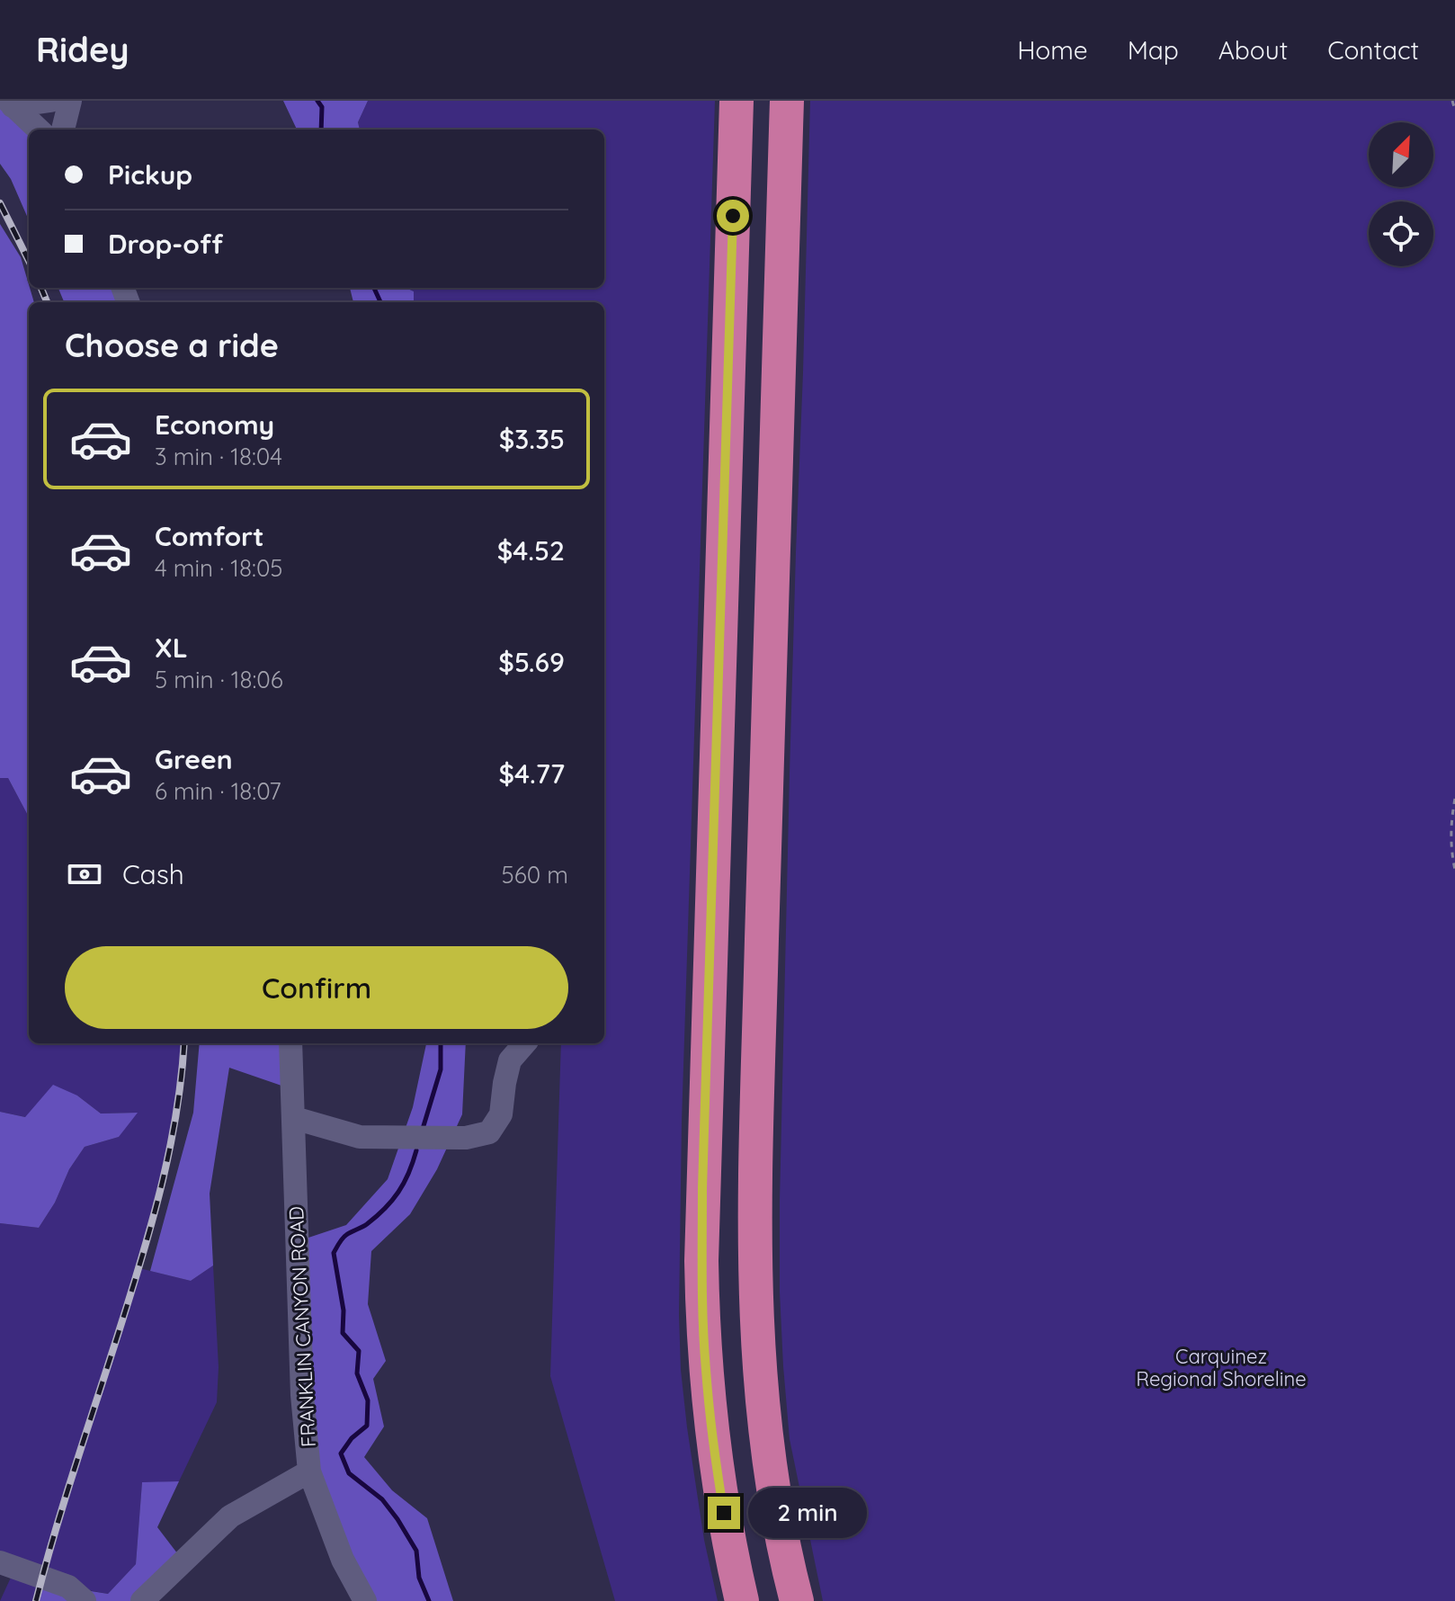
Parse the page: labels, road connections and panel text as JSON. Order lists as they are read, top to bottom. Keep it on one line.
{"streets":{"street":["FRANKLIN CANYON ROAD"]},"parks":["Carquinez Regional Shoreline"],"north":"top right","page":{"header":"Ridey","nav":["Home","Map","About","Contact"],"banner":["Pickup","Drop-off"],"heading":"Choose a ride","list":[{"name":"Economy","note":"3 min · 18:04","value":"$3.35"},{"name":"Comfort","note":"4 min · 18:05","value":"$4.52"},{"name":"XL","note":"5 min · 18:06","value":"$5.69"},{"name":"Green","note":"6 min · 18:07","value":"$4.77"}],"pay":["Cash","560 m"],"buttons":"Confirm","bubble":"2 min"}}
